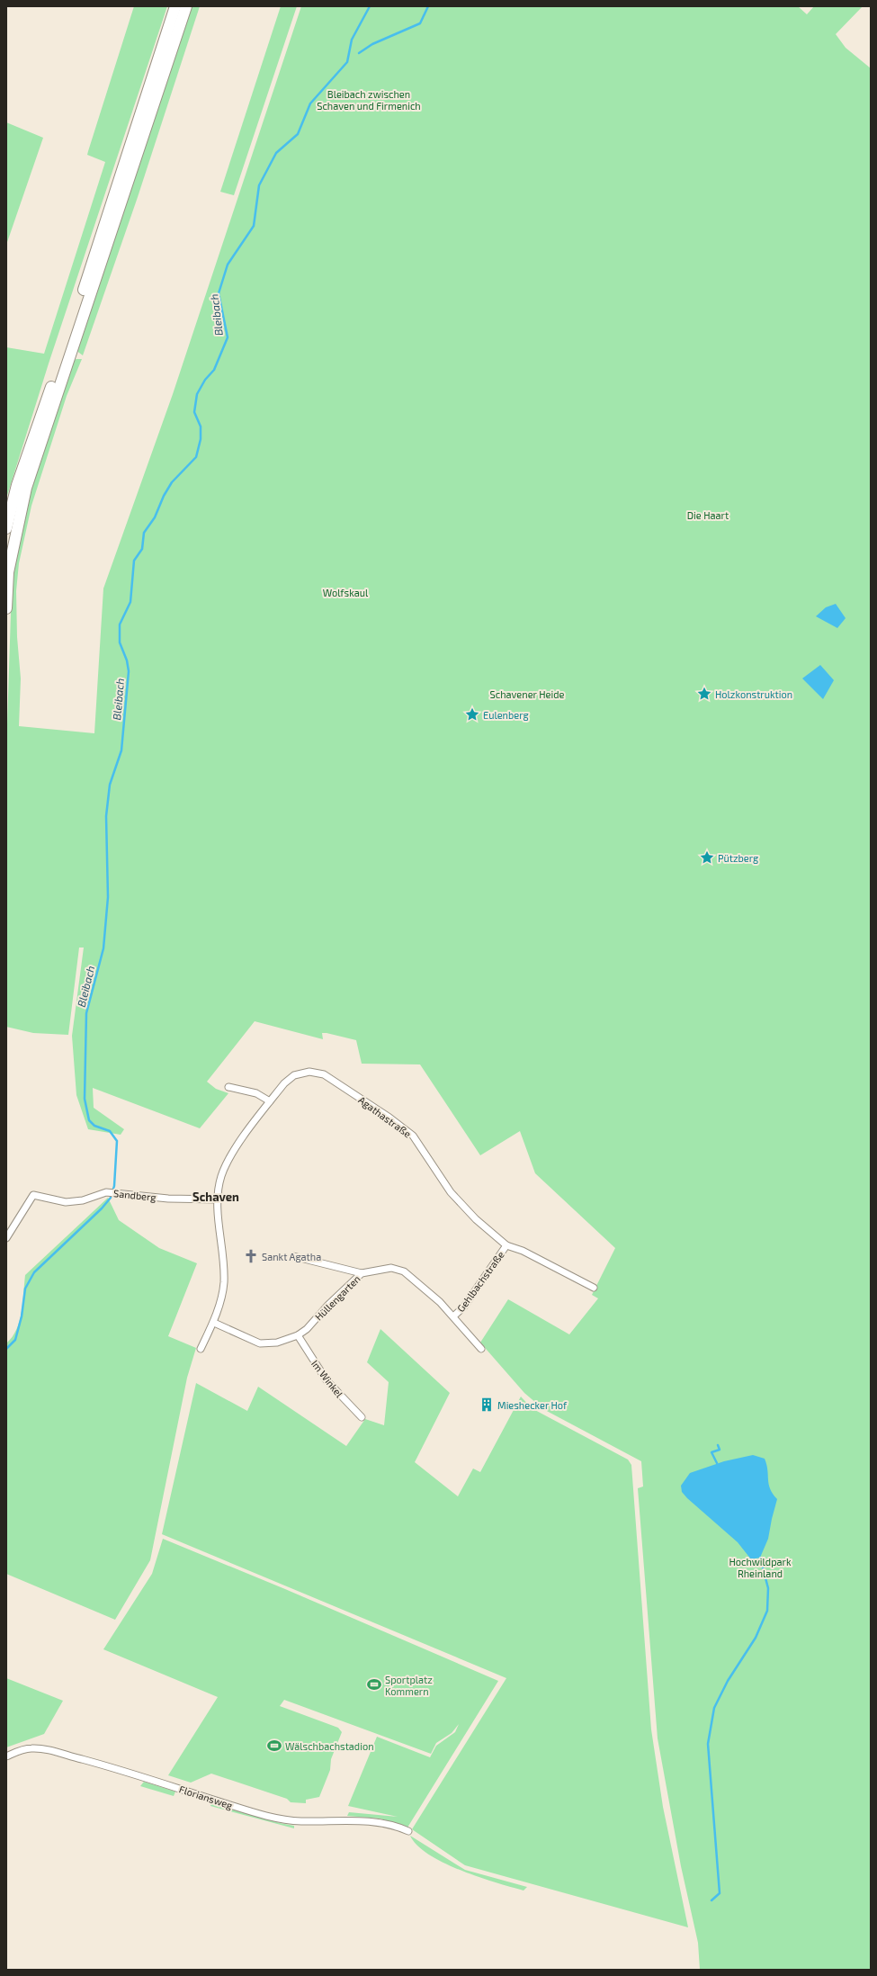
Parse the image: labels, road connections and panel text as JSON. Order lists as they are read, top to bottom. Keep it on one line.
{"streets":{"street":["Agathastraße","Sandberg","Gehlbachstraße","Hüllengarten","Im Winkel","Floriansweg"]},"crossings":[["Agathastraße","Sandberg"],["Agathastraße","Gehlbachstraße"],["Agathastraße","Hüllengarten"],["Gehlbachstraße","Hüllengarten"],["Hüllengarten","Im Winkel"]],"districts":["Schaven"],"water":["Bleibach"],"parks":["Bleibach zwischen Schaven und Firmenich","Die Haart","Wolfskaul","Schavener Heide","Hochwildpark Rheinland"],"places":{"place":["Holzkonstruktion","Eulenberg","Pützberg"],"church":["Sankt Agatha"],"building":["Mieshecker Hof"],"sports":["Sportplatz Kommern","Wälschbachstadion"]}}
